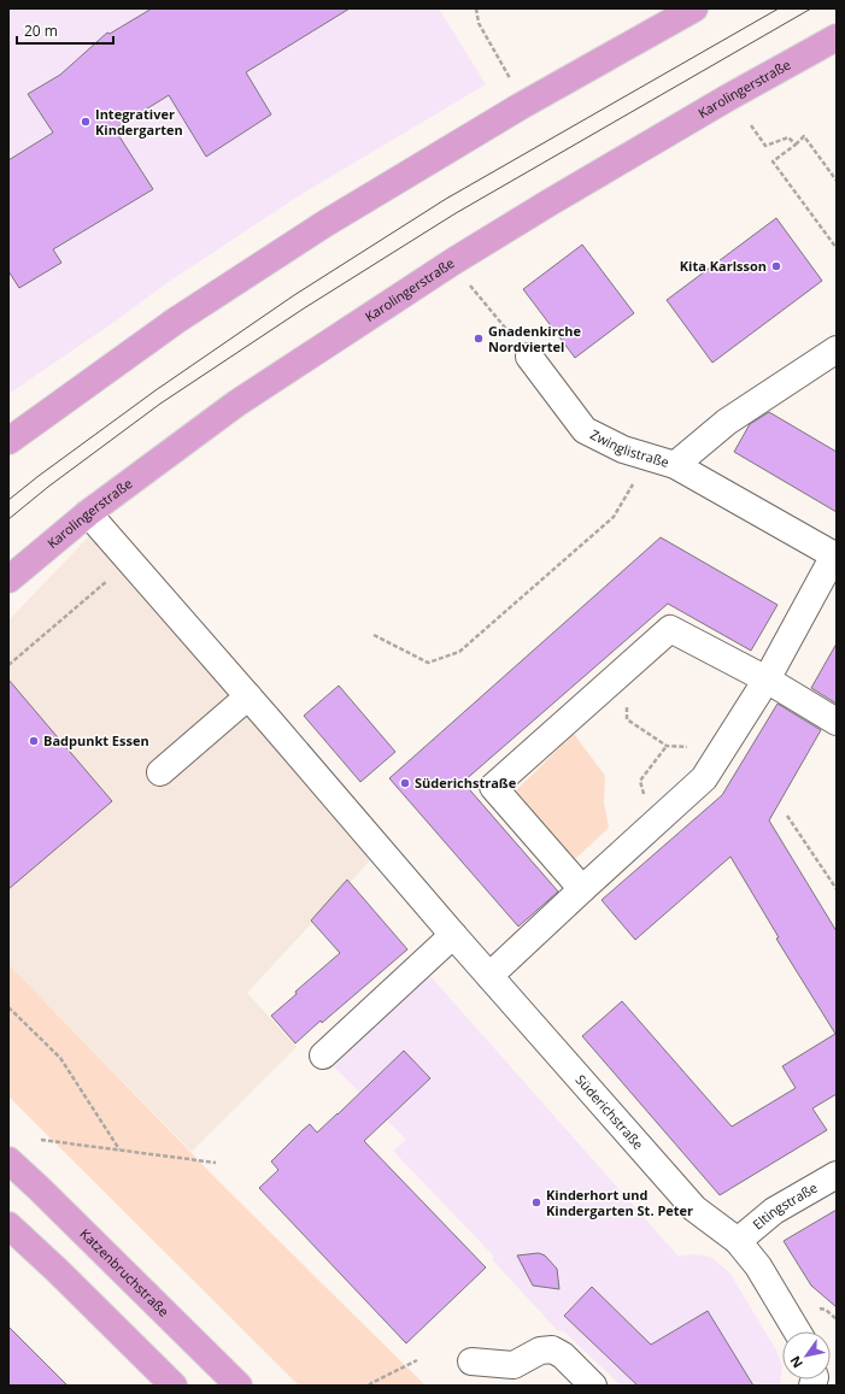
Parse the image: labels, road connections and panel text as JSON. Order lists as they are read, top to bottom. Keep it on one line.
{"streets":{"main road":["Karolingerstraße","Katzenbruchstraße"],"street":["Zwinglistraße","Süderichstraße","Eltingstraße"]},"crossings":[["Karolingerstraße","Süderichstraße"],["Süderichstraße","Eltingstraße"]],"places":["Integrativer Kindergarten","Kita Karlsson","Gnadenkirche Nordviertel","Badpunkt Essen","Süderichstraße","Kinderhort und Kindergarten St. Peter"],"scale_bar":"20 m","north":"bottom left"}
